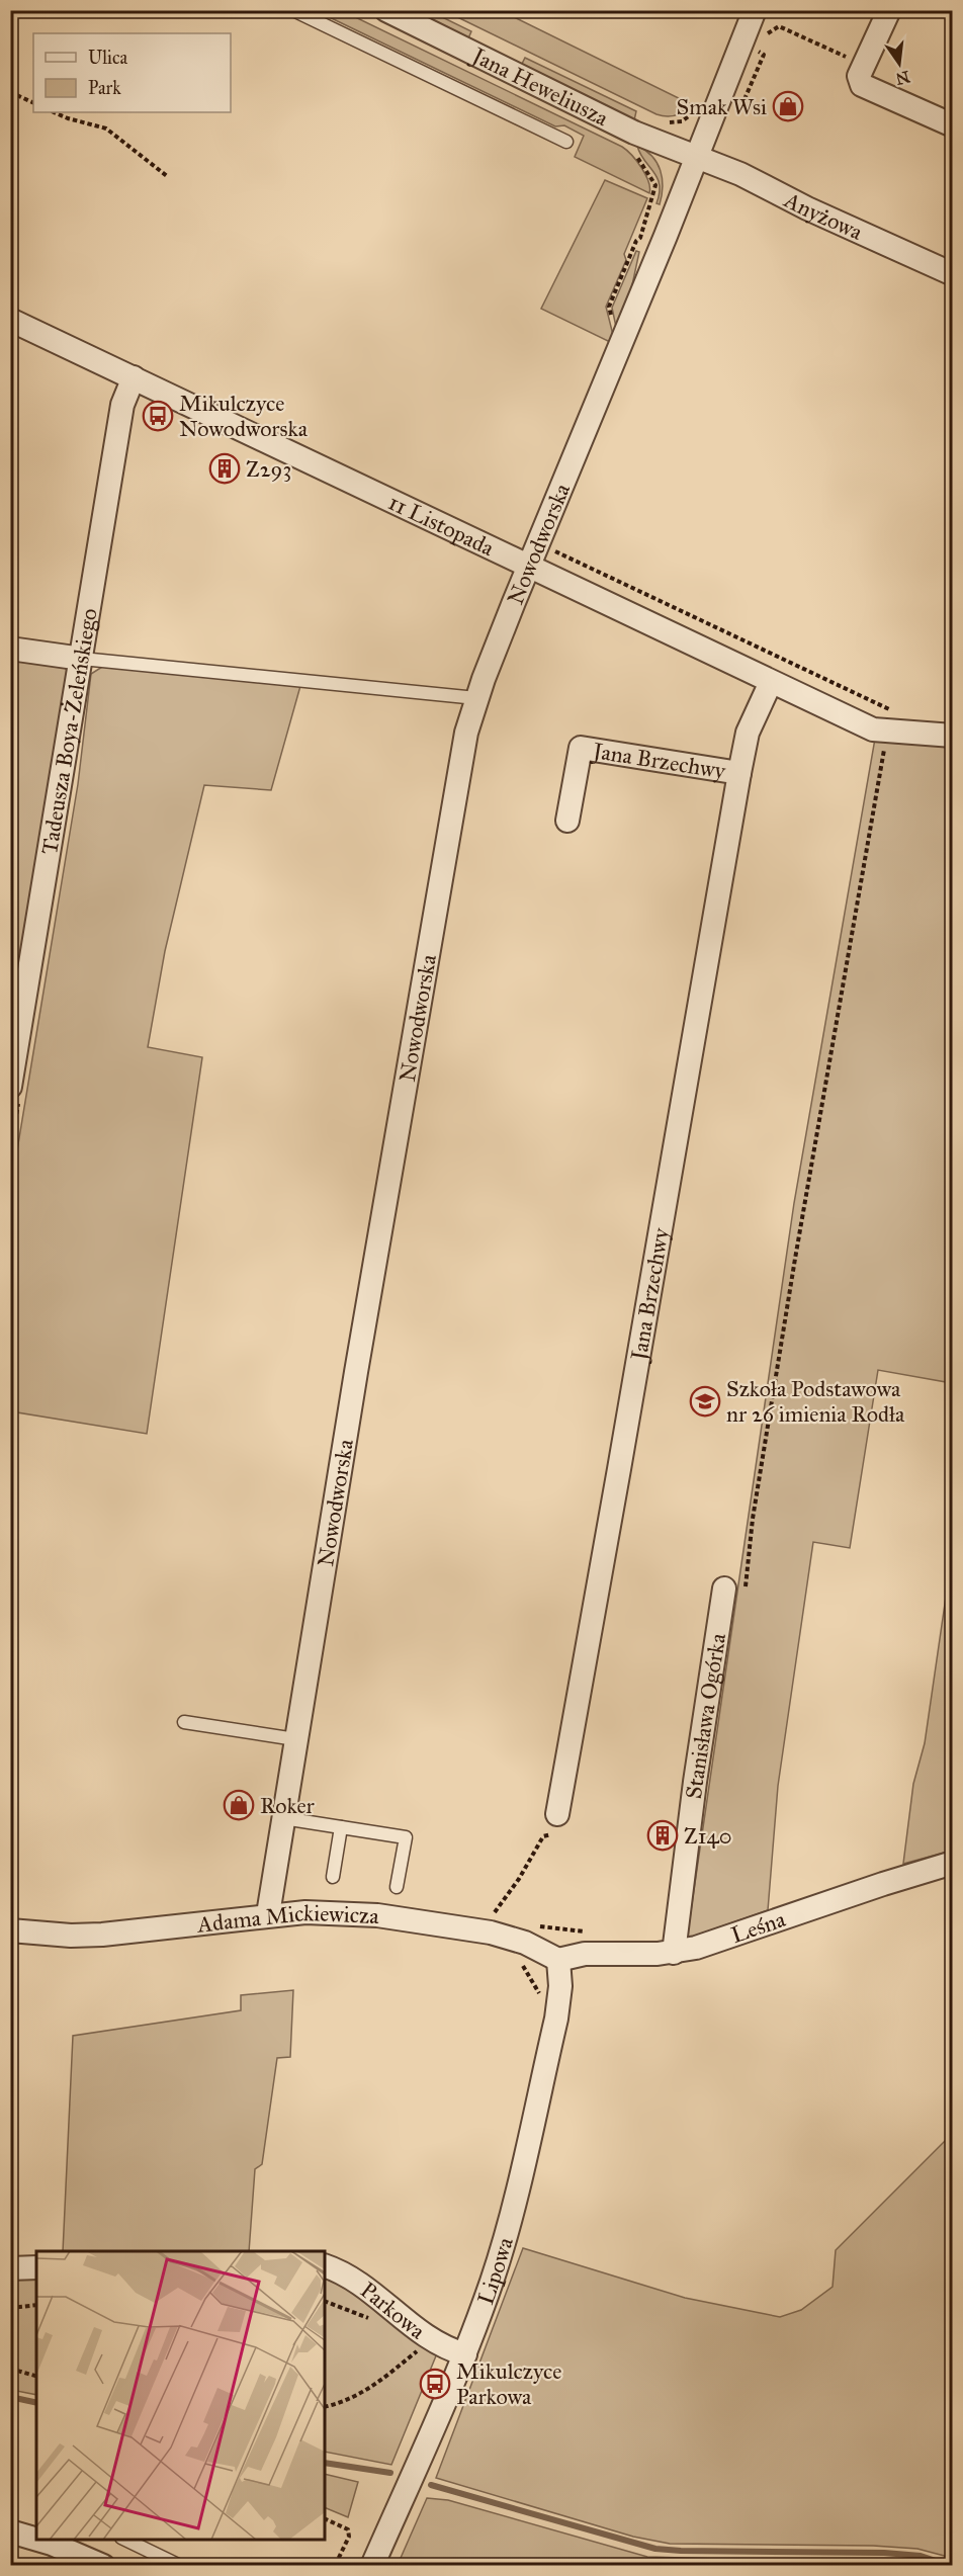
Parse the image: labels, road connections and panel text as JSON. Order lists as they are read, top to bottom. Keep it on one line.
{"streets":{"street":["Jana Heweliusza","Anyżowa","11 Listopada","Nowodworska","Tadeusza Boya-Żeleńskiego","Jana Brzechwy","Stanisława Ogórka","Adama Mickiewicza","Leśna","Lipowa","Parkowa"]},"crossings":[["Jana Heweliusza","Anyżowa"],["Jana Heweliusza","Nowodworska"],["Anyżowa","Nowodworska"],["11 Listopada","Nowodworska"],["11 Listopada","Tadeusza Boya-Żeleńskiego"],["11 Listopada","Jana Brzechwy"],["Nowodworska","Adama Mickiewicza"],["Stanisława Ogórka","Leśna"],["Adama Mickiewicza","Leśna"],["Adama Mickiewicza","Lipowa"],["Leśna","Lipowa"],["Lipowa","Parkowa"]],"places":{"shop":["Smak Wsi","Roker"],"bus stop":["Mikulczyce Nowodworska","Mikulczyce Parkowa"],"building":["Z293","Z140"],"school or university":["Szkoła Podstawowa nr 26 imienia Rodła"]},"legend":["Ulica","Park"],"north":"bottom"}
